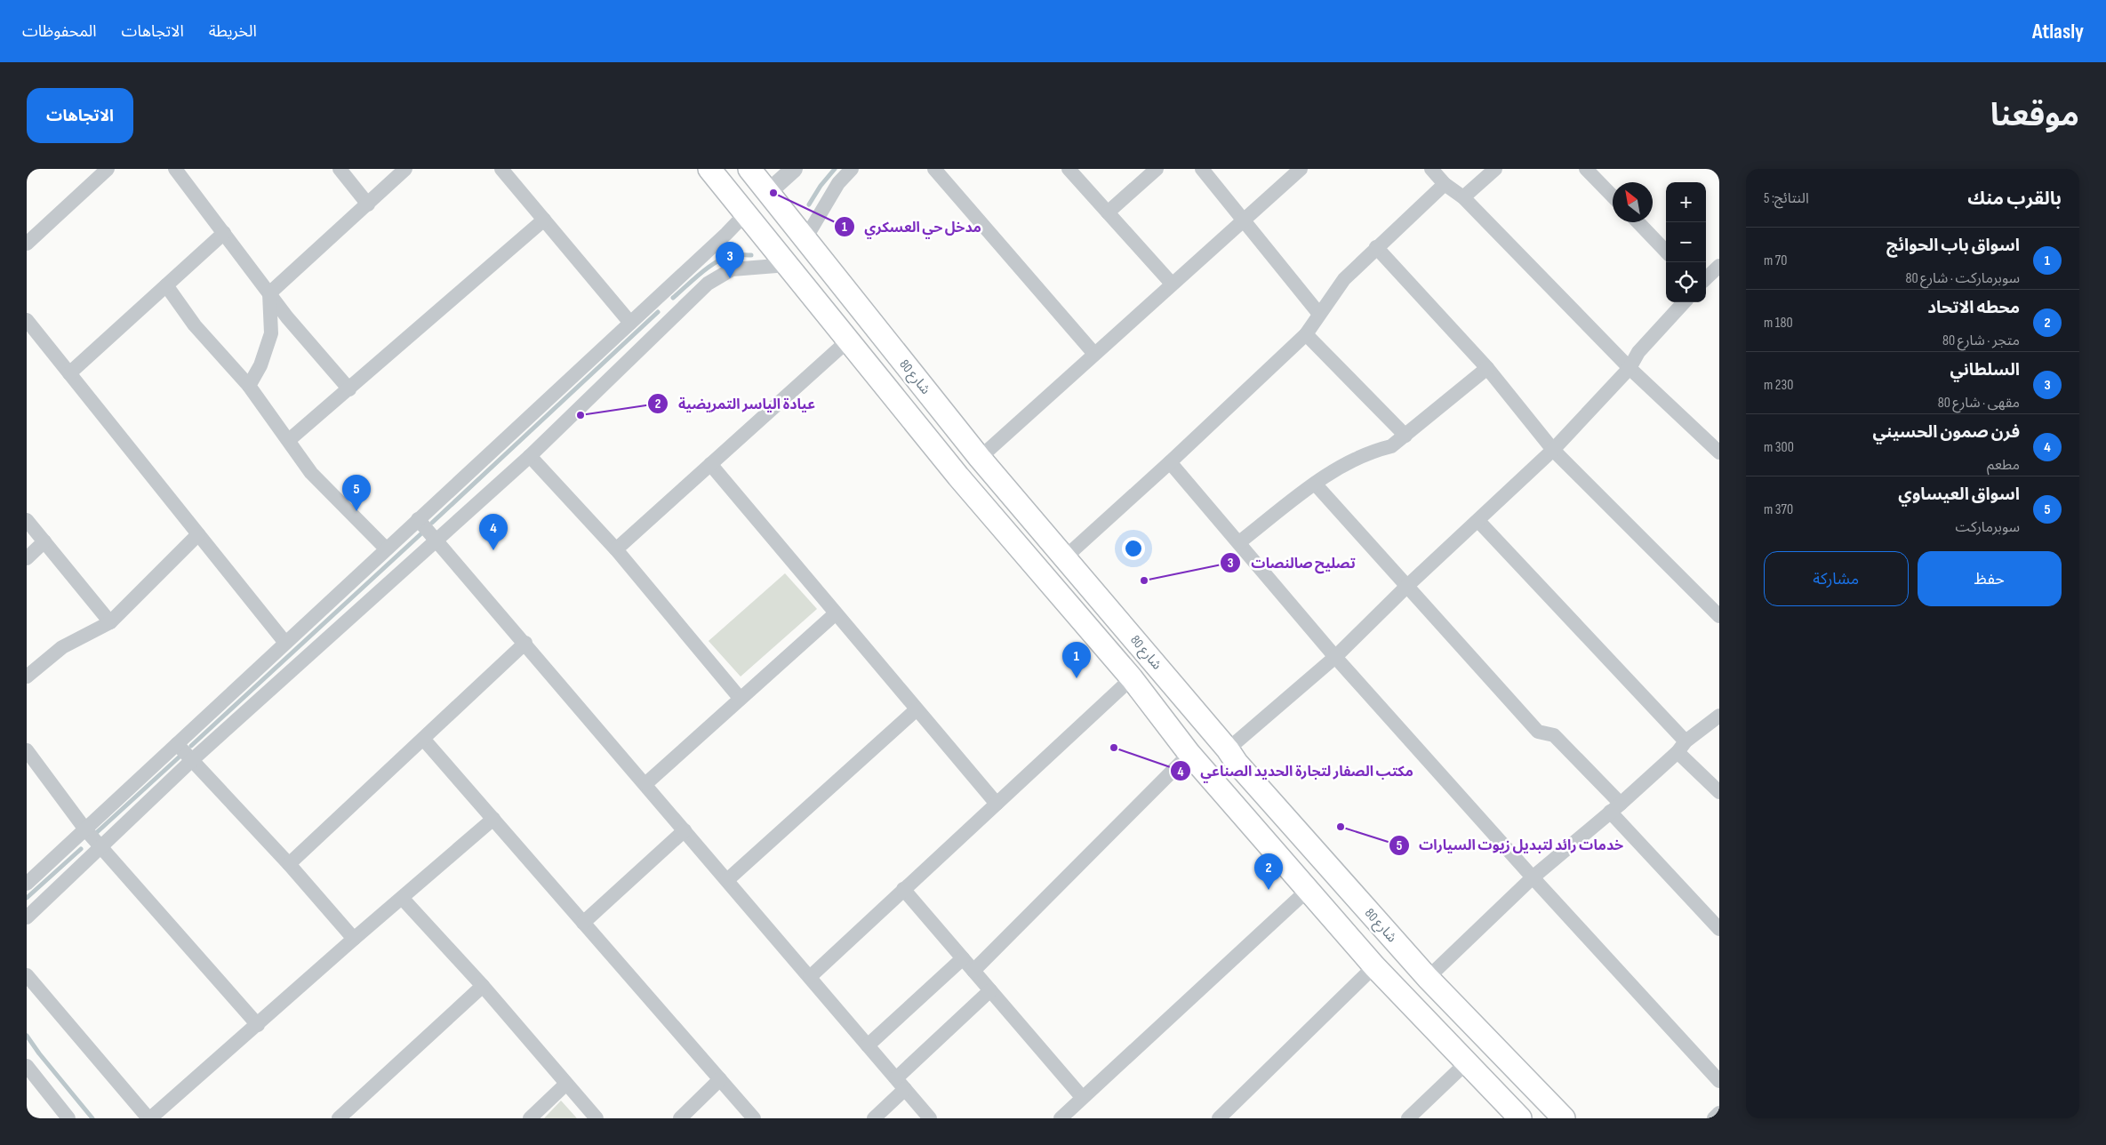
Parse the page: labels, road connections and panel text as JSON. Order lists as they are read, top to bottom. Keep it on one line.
{"streets":{"main road":["شارع 80"]},"places":["مدخل حي العسكري","عيادة الياسر التمريضية","تصليح صالنصات","مكتب الصفار لتجارة الحديد الصناعي","خدمات رائد لتبديل زيوت السيارات"],"north":"top left","page":{"header":"Atlasly","nav":["الخريطة","الاتجاهات","المحفوظات"],"title":"موقعنا","buttons":["الاتجاهات",["حفظ","مشاركة"]],"heading":["بالقرب منك","النتائج: 5"],"map_buttons":["+","−"],"list":[{"mark":"1","name":"اسواق باب الحوائج","note":"سوبرماركت · شارع 80","value":"70 m"},{"mark":"2","name":"محطه الاتحاد","note":"متجر · شارع 80","value":"180 m"},{"mark":"3","name":"السلطاني","note":"مقهى · شارع 80","value":"230 m"},{"mark":"4","name":"فرن صمون الحسيني","note":"مطعم","value":"300 m"},{"mark":"5","name":"اسواق العيساوي","note":"سوبرماركت","value":"370 m"}],"pins":["3","5","4","1","2"]}}
